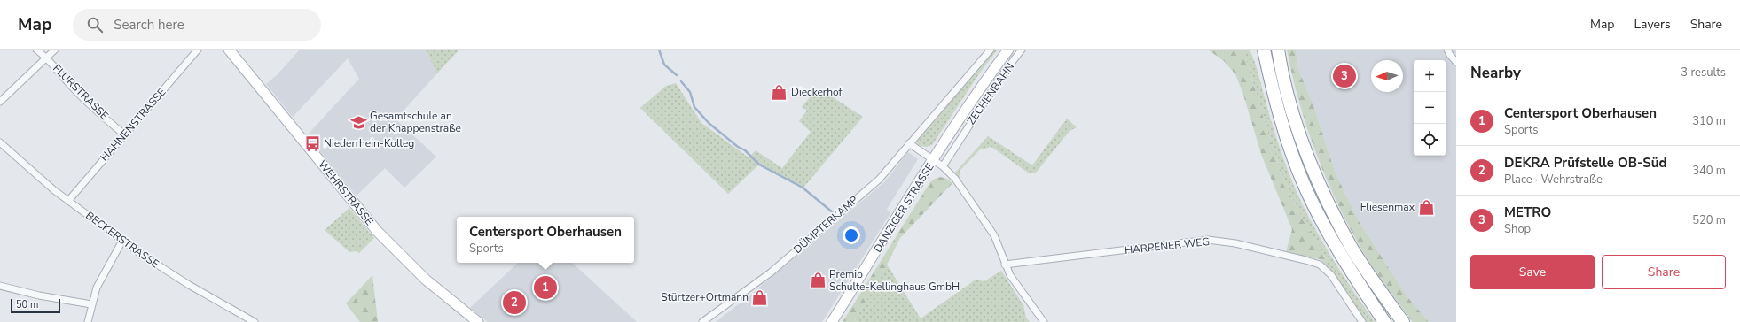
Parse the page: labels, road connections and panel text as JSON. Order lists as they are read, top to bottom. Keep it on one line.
{"streets":{"street":["FLURSTRASSE","ZECHENBAHN","HAHNENSTRASSE","WEHRSTRASSE","DANZIGER STRASSE","DÜMPTERKAMP","BECKERSTRASSE","HARPENER WEG"]},"crossings":[["FLURSTRASSE","HAHNENSTRASSE"],["ZECHENBAHN","DANZIGER STRASSE"],["HAHNENSTRASSE","BECKERSTRASSE"]],"places":{"shop":["Dieckerhof","Fliesenmax","Premio Schulte-Kellinghaus GmbH","Stürtzer+Ortmann"],"school or university":["Gesamtschule an der Knappenstraße"],"bus stop":["Niederrhein-Kolleg"]},"scale_bar":"50 m","north":"left","page":{"header":"Map","search":"Search here","nav":["Map","Layers","Share"],"heading":["Nearby","3 results"],"map_buttons":["+","−"],"pins":["3","1","2"],"list":[{"mark":"1","name":"Centersport Oberhausen","note":"Sports","value":"310 m"},{"mark":"2","name":"DEKRA Prüfstelle OB-Süd","note":"Place · Wehrstraße","value":"340 m"},{"mark":"3","name":"METRO","note":"Shop","value":"520 m"}],"popup":["Centersport Oberhausen","Sports"],"buttons":["Save","Share"],"scale":"50 m"}}
